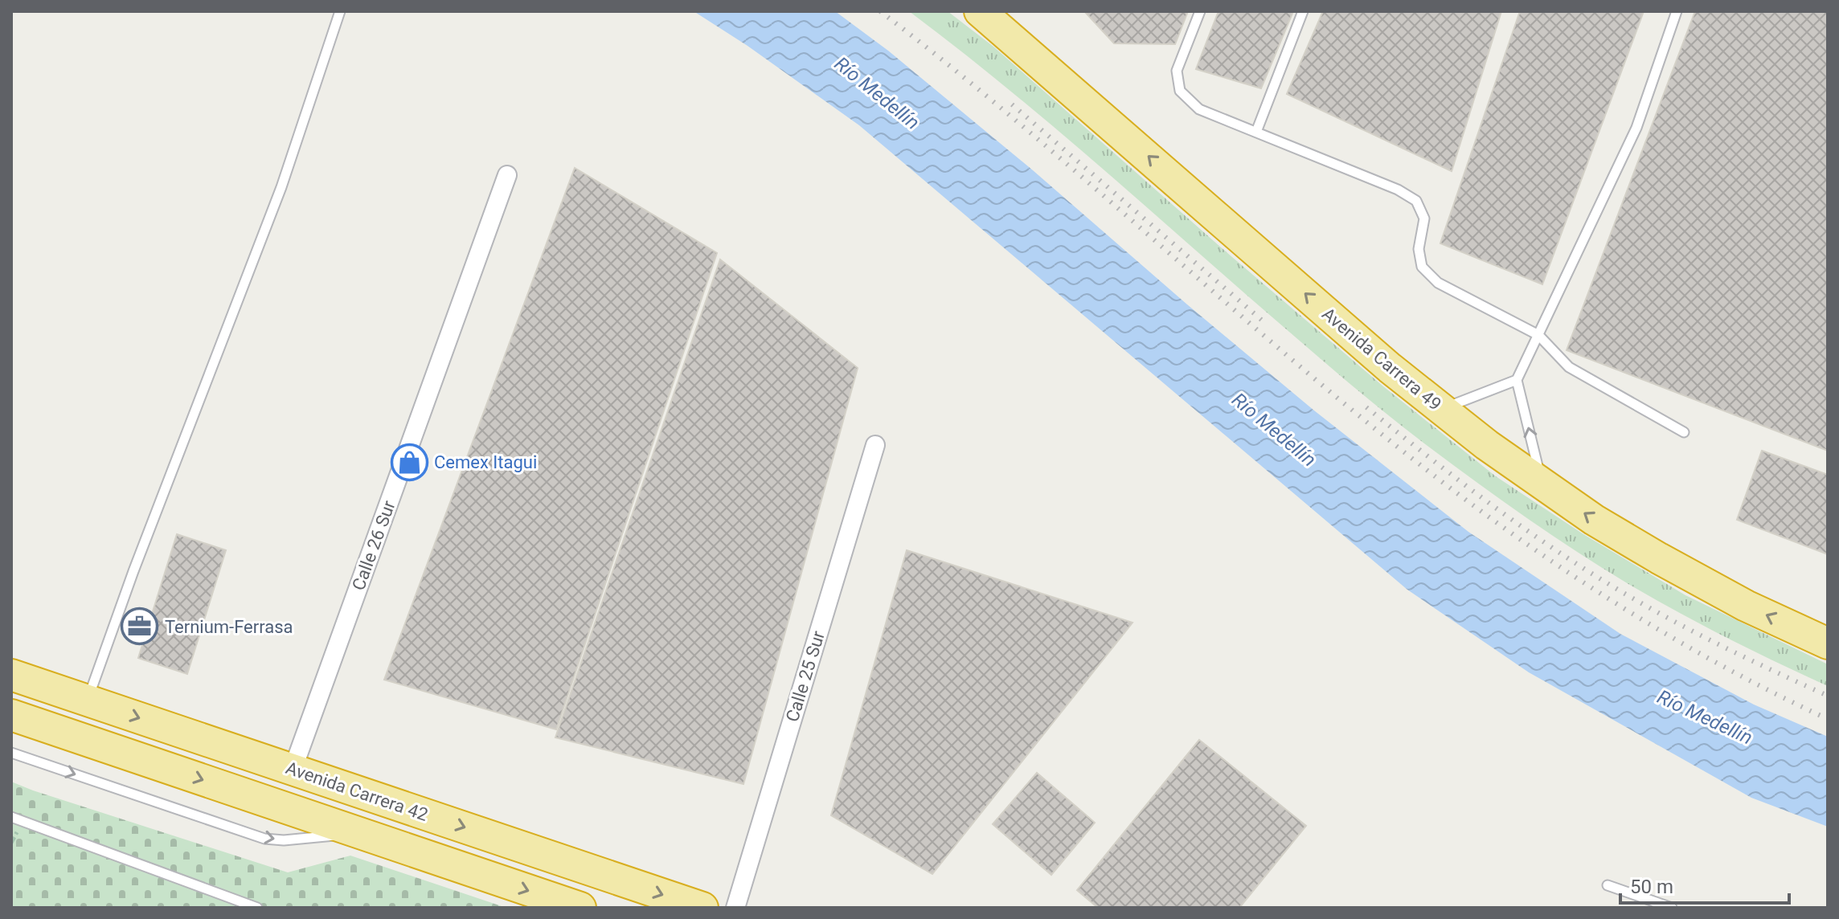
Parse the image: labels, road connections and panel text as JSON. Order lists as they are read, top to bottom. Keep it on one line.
{"streets":{"highway":["Avenida Carrera 49","Avenida Carrera 42"],"street":["Calle 26 Sur","Calle 25 Sur"]},"crossings":[["Calle 26 Sur","Avenida Carrera 42"]],"one_way":["Avenida Carrera 49"],"water":["Río Medellín"],"places":{"shop":["Cemex Itagui"],"office":["Ternium-Ferrasa"]},"scale_bar":"50 m"}
